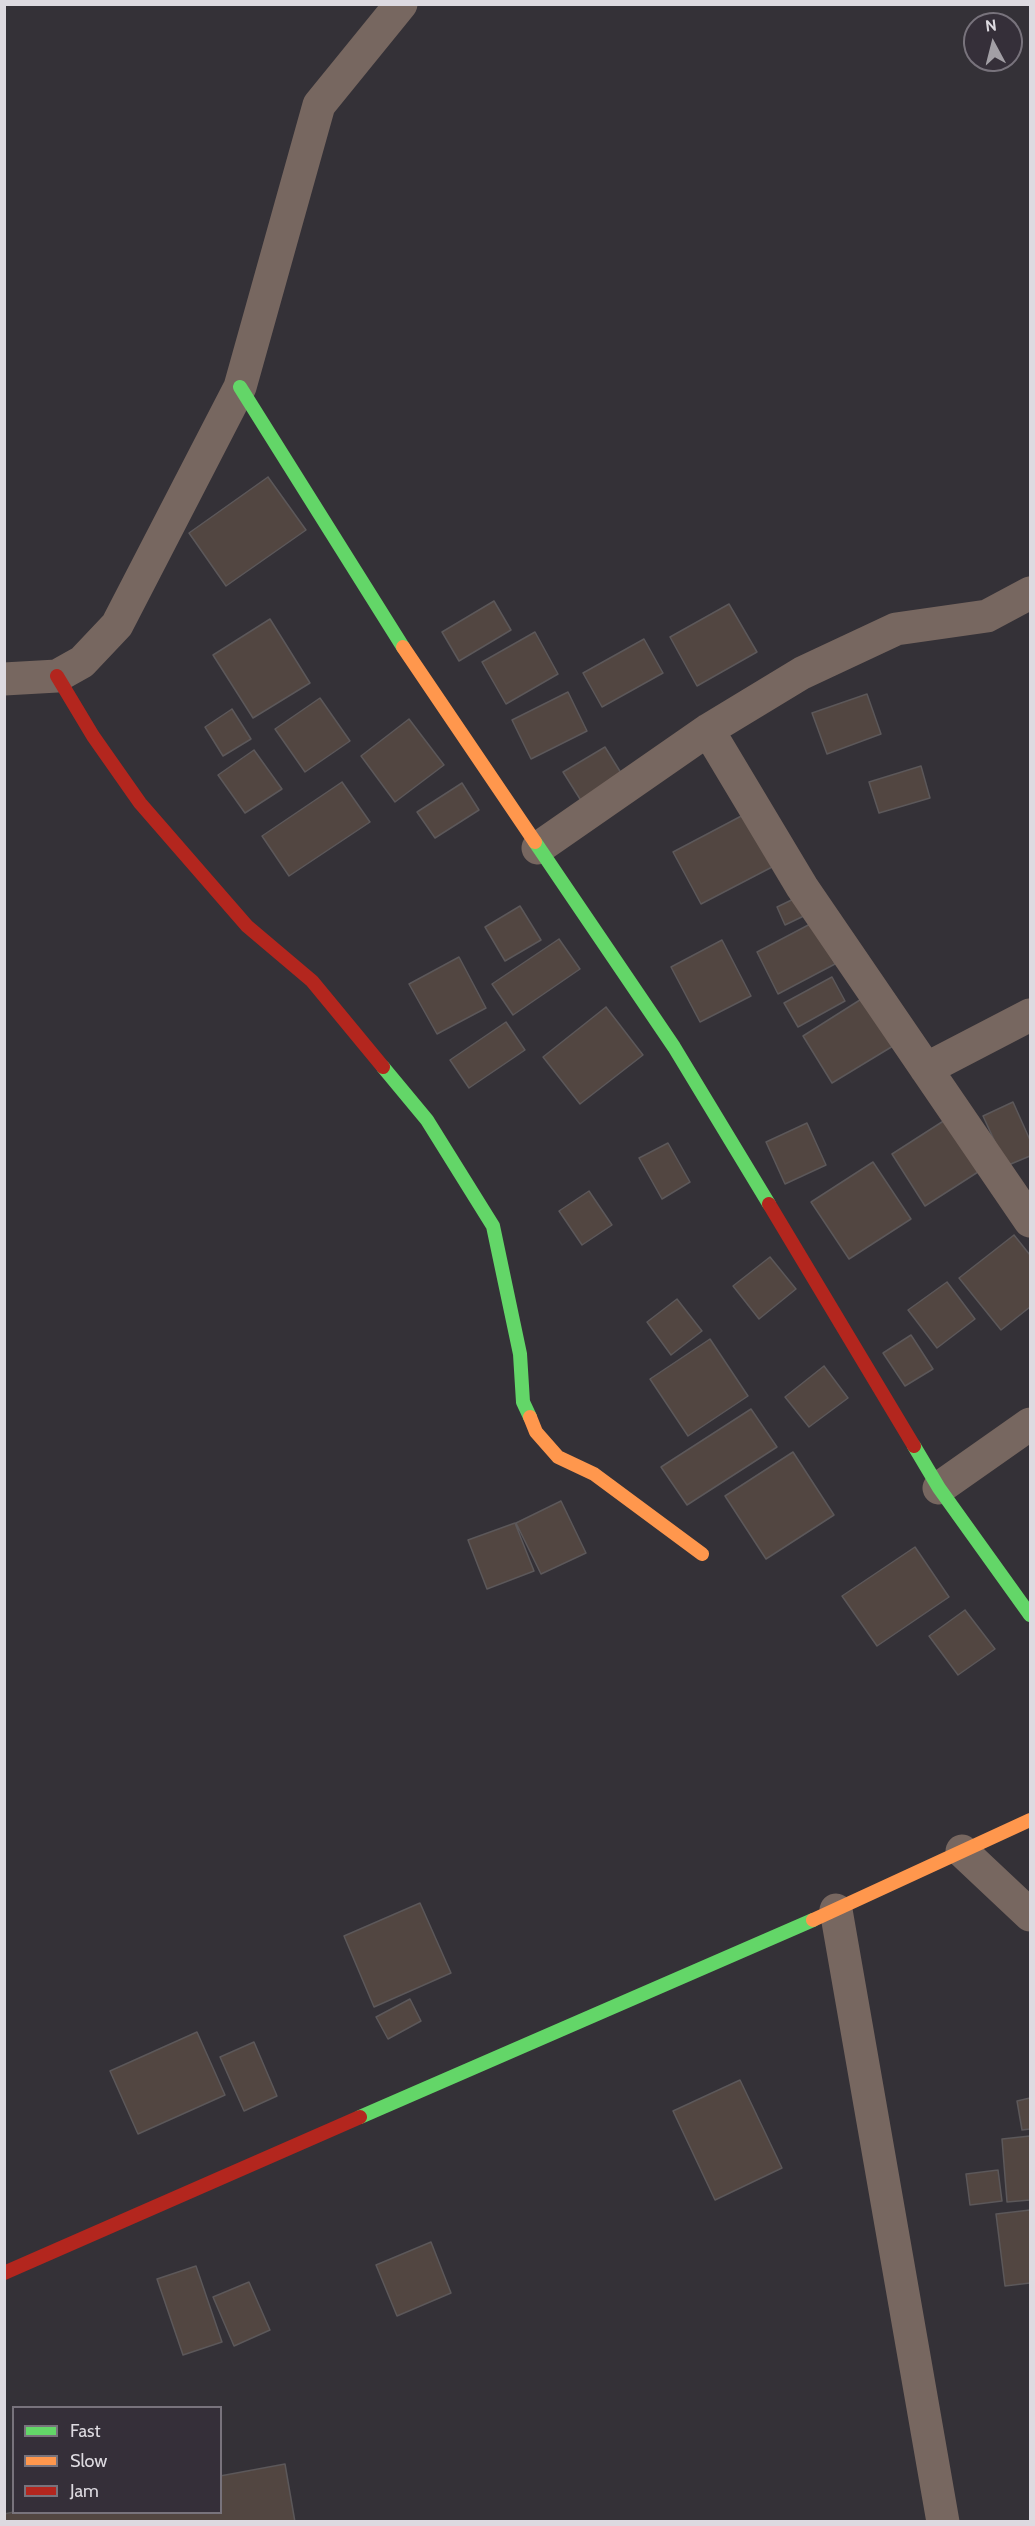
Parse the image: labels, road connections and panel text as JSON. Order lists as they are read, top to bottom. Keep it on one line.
{"legend":["Fast","Slow","Jam"],"north":"top"}
